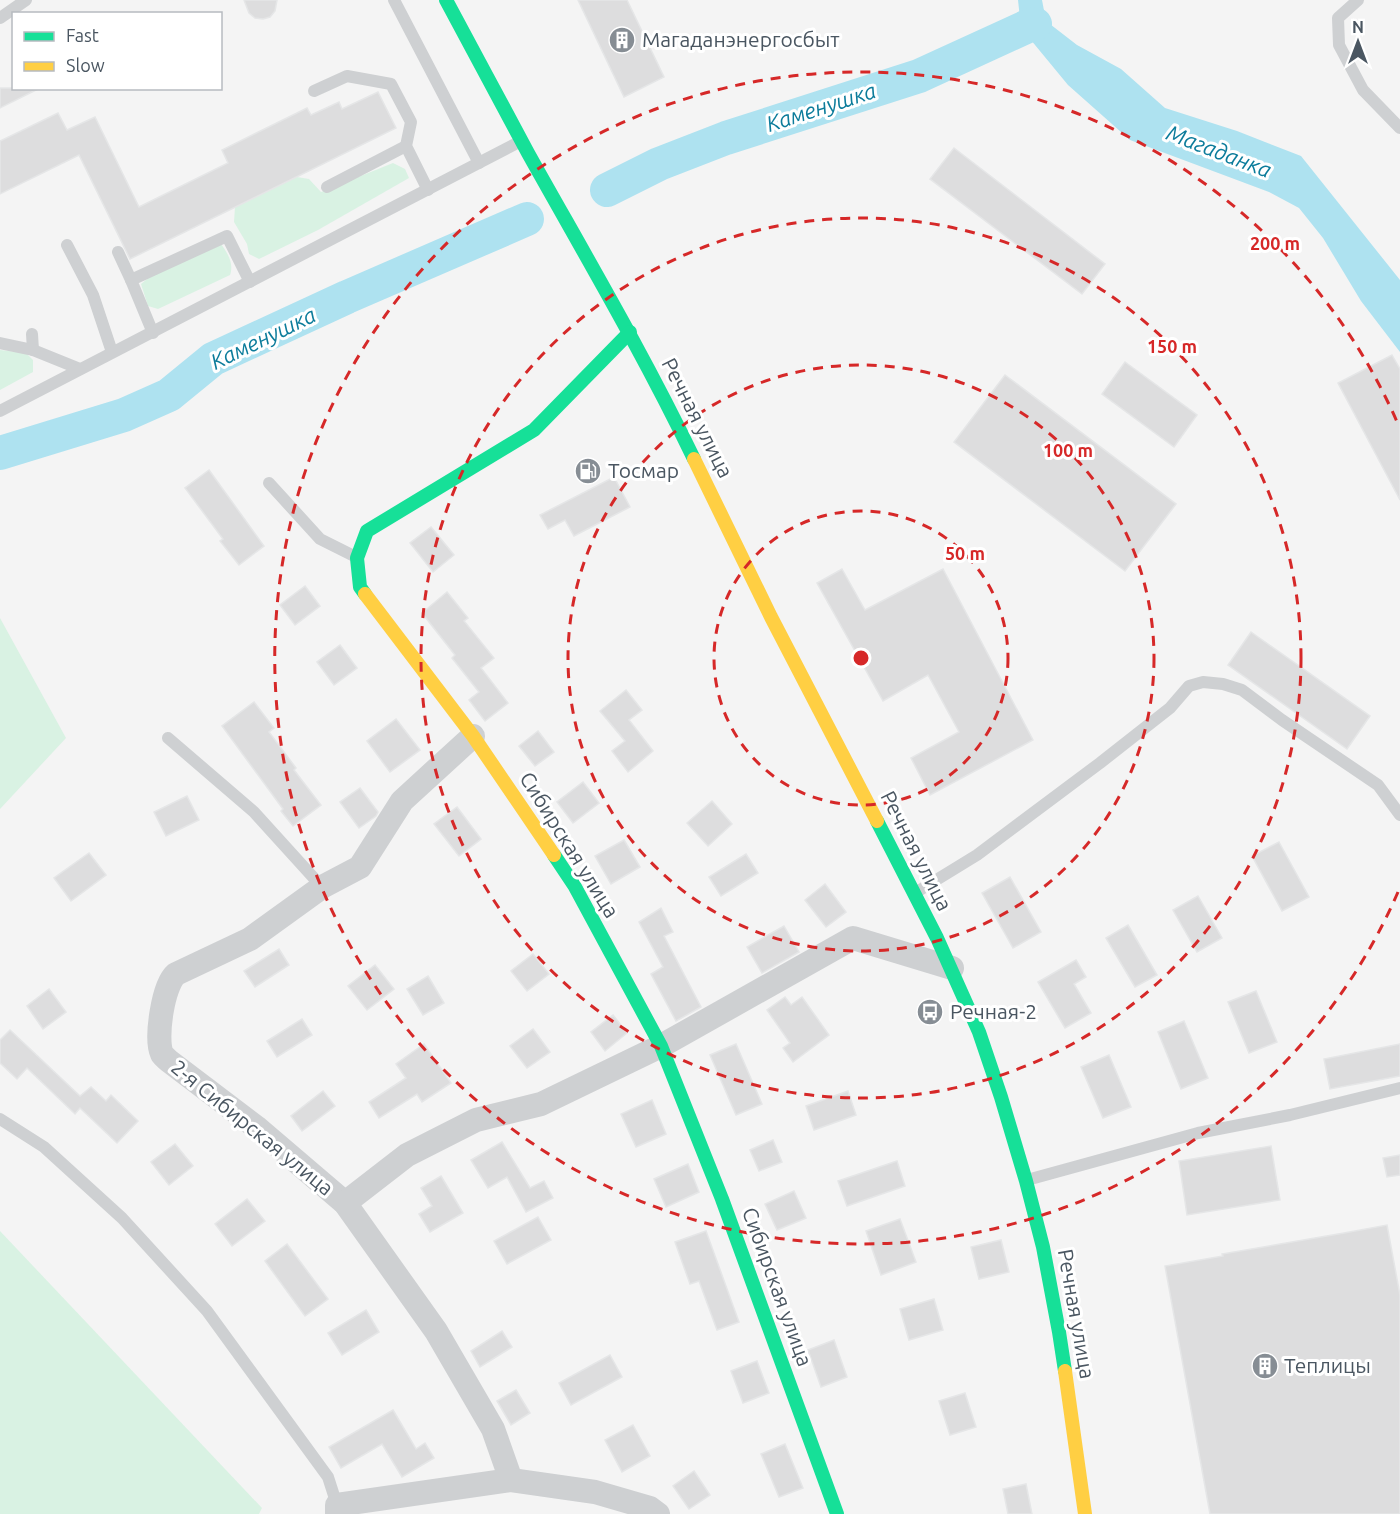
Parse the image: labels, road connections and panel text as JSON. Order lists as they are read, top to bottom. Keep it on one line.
{"streets":{"main road":["Речная улица","Сибирская улица"],"street":["2-я Сибирская улица"]},"crossings":[["Речная улица","Сибирская улица"],["Сибирская улица","2-я Сибирская улица"]],"water":["Каменушка","Магаданка"],"places":{"building":["Магаданэнергосбыт","Теплицы"],"fuel station":["Тосмар"],"bus stop":["Речная-2"]},"legend":["Fast","Slow"],"north":"top","rings":["200 m","150 m","100 m","50 m"]}
